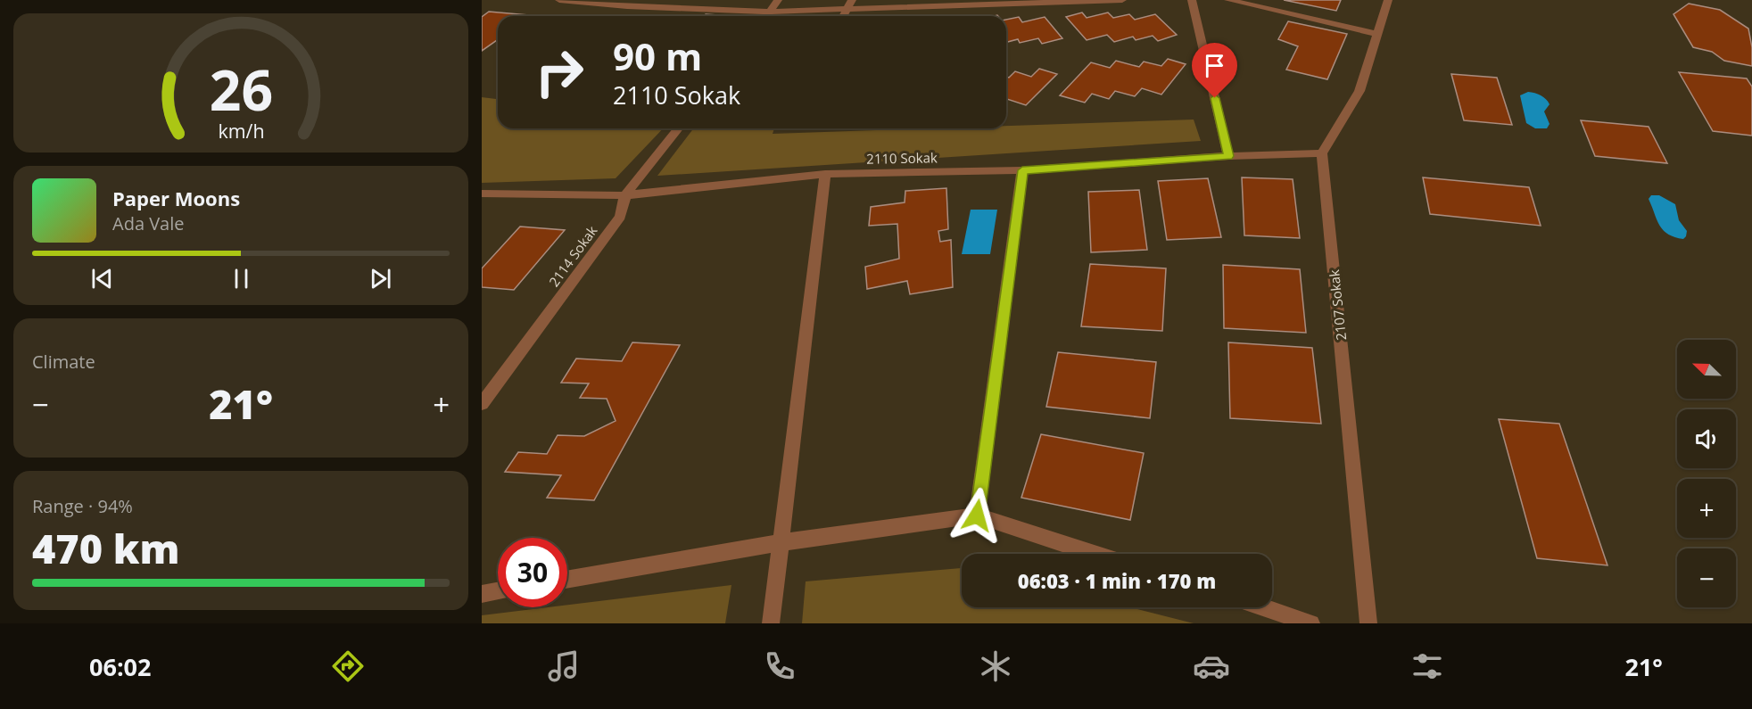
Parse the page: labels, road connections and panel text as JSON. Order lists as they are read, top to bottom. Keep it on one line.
{"streets":{"street":["2110 Sokak","2114 Sokak","2107 Sokak"]},"crossings":[["2110 Sokak","2114 Sokak"],["2110 Sokak","2107 Sokak"]],"north":"top left","page":{"turn":["90 m","2110 Sokak"],"song":["Paper Moons","Ada Vale"],"tile":["Climate",["Range · 94%","470 km"]],"map_buttons":["+","−"],"heat":["−","21°","+"],"limit":"30","trip":"06:03 · 1 min · 170 m","tabs":["06:02","21°"],"gauge":["26","km/h"]}}
